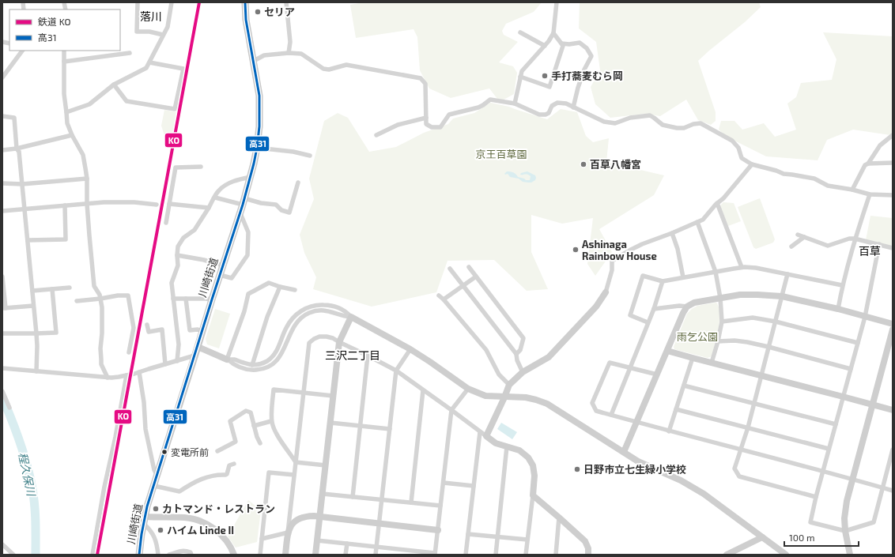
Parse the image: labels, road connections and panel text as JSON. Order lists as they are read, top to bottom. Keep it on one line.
{"streets":{"main road":["川崎街道"]},"districts":["落川","百草","三沢二丁目"],"water":["程久保川"],"parks":["京王百草園","雨乞公園"],"places":["セリア","手打蕎麦むら岡","百草八幡宮","Ashinaga Rainbow House","変電所前","日野市立七生緑小学校","カトマンド・レストラン","ハイム Linde II"],"lines":["rail line KO","transit line 高31"],"legend":["鉄道 KO","高31"],"scale_bar":"100 m"}
